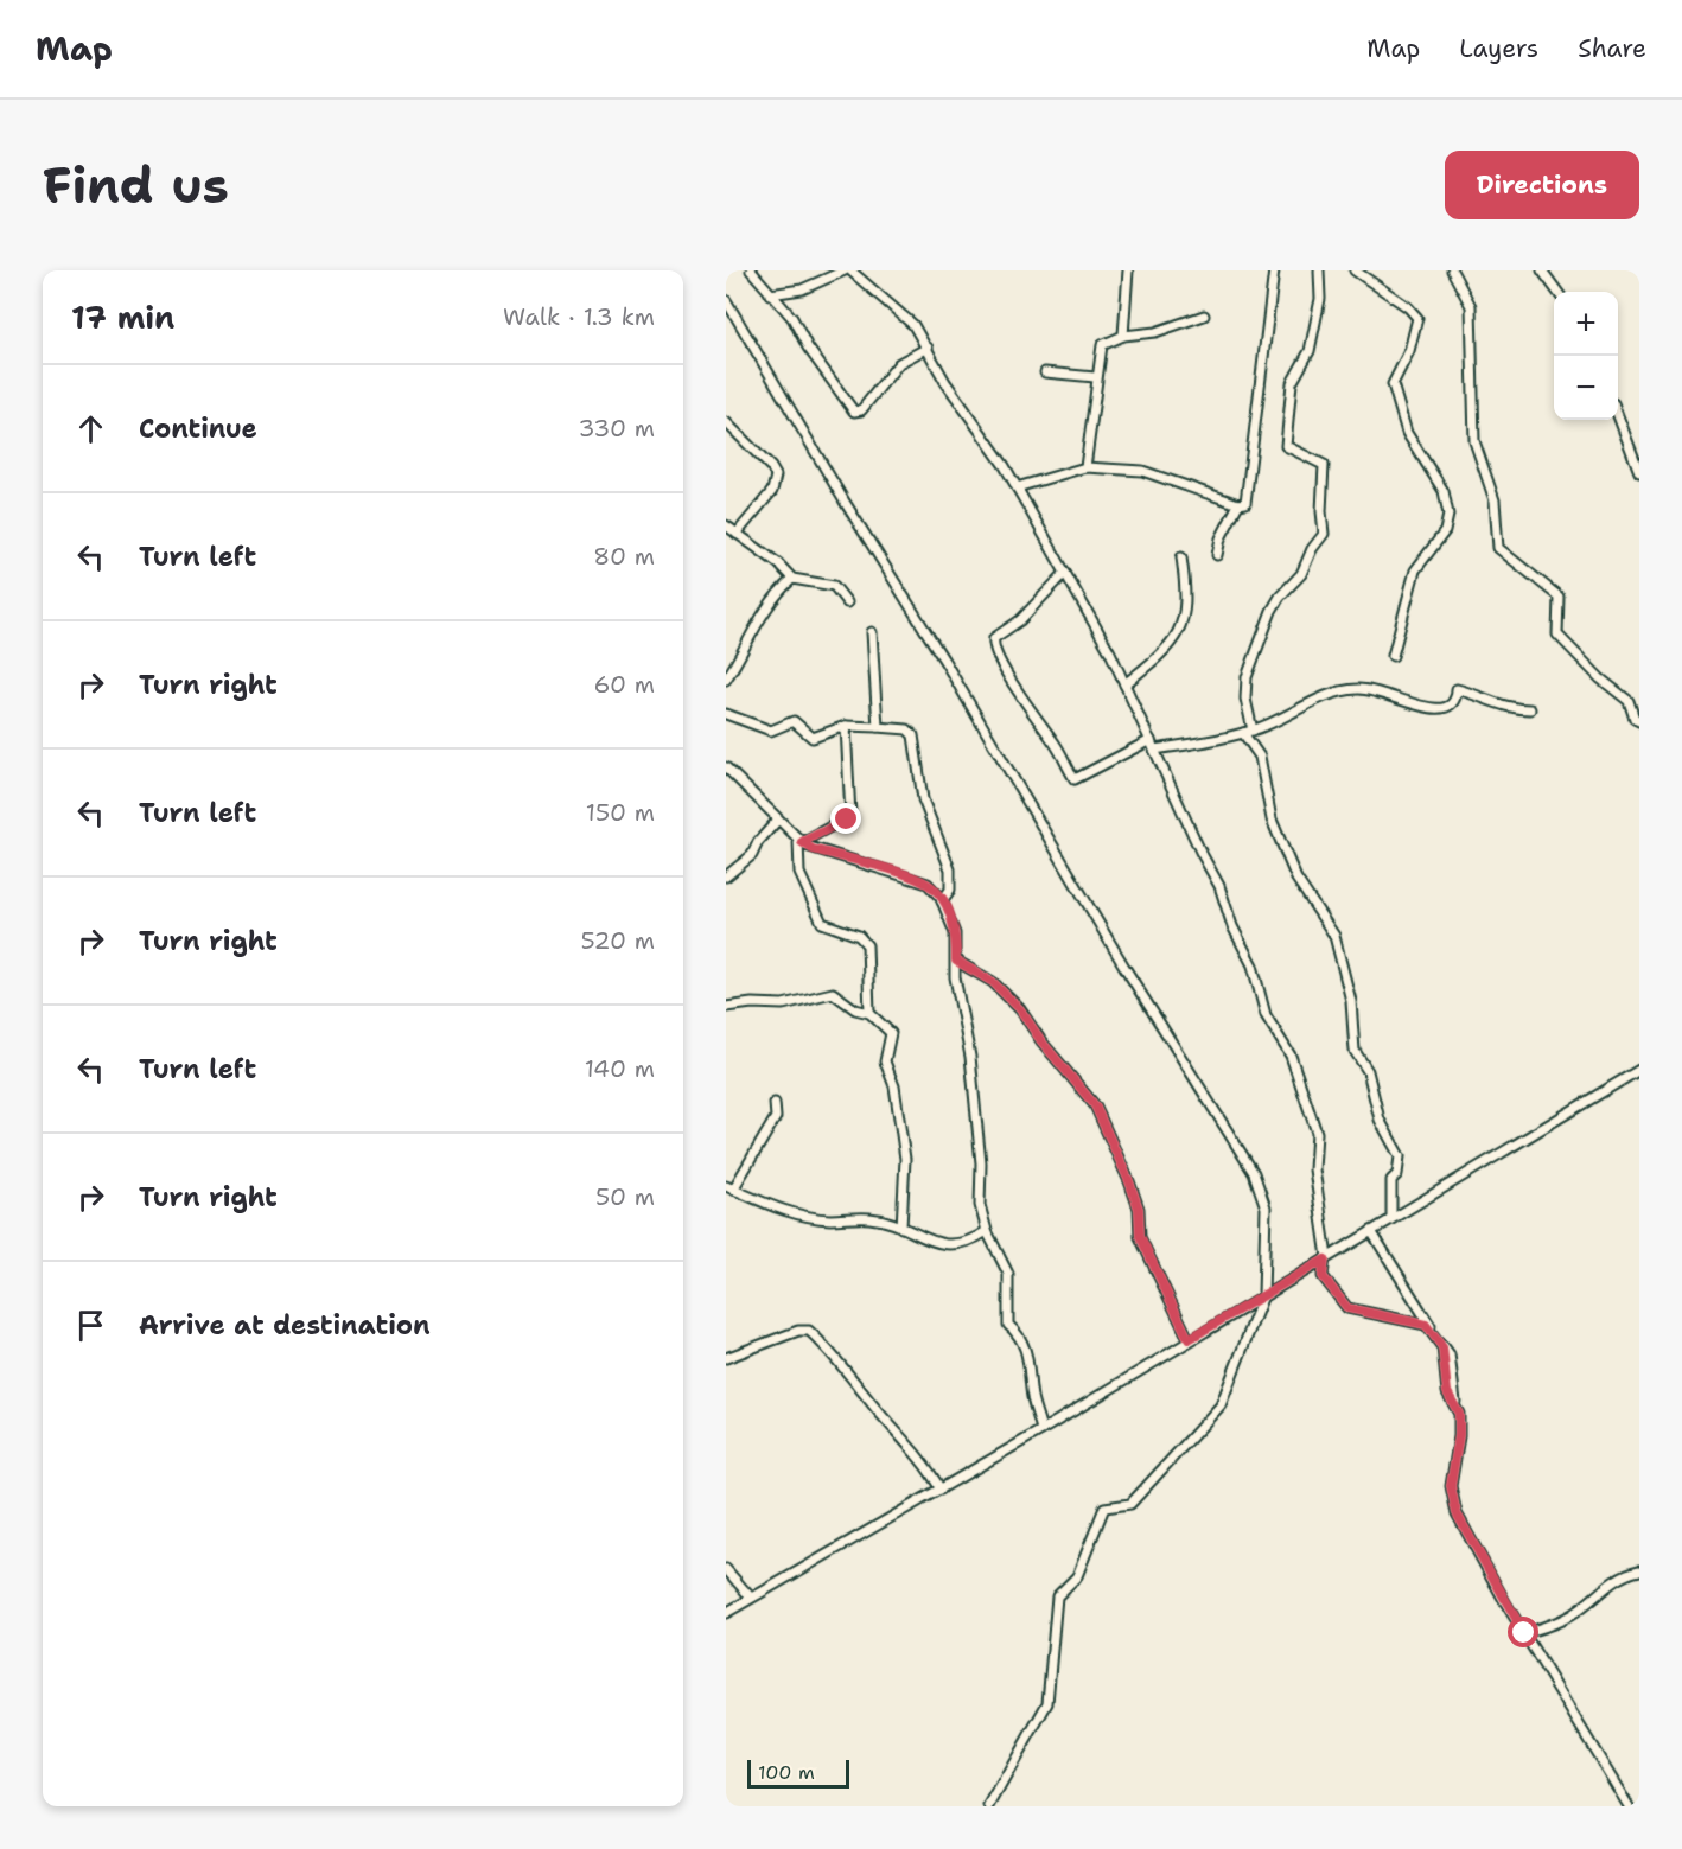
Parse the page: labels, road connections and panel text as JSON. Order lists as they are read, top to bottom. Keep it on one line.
{"scale_bar":"100 m","page":{"header":"Map","nav":["Map","Layers","Share"],"buttons":"Directions","title":"Find us","heading":["17 min","Walk · 1.3 km"],"map_buttons":["+","−"],"list":[["Continue","330 m"],["Turn left","80 m"],["Turn right","60 m"],["Turn left","150 m"],["Turn right","520 m"],["Turn left","140 m"],["Turn right","50 m"],"Arrive at destination"],"scale":"100 m"}}
